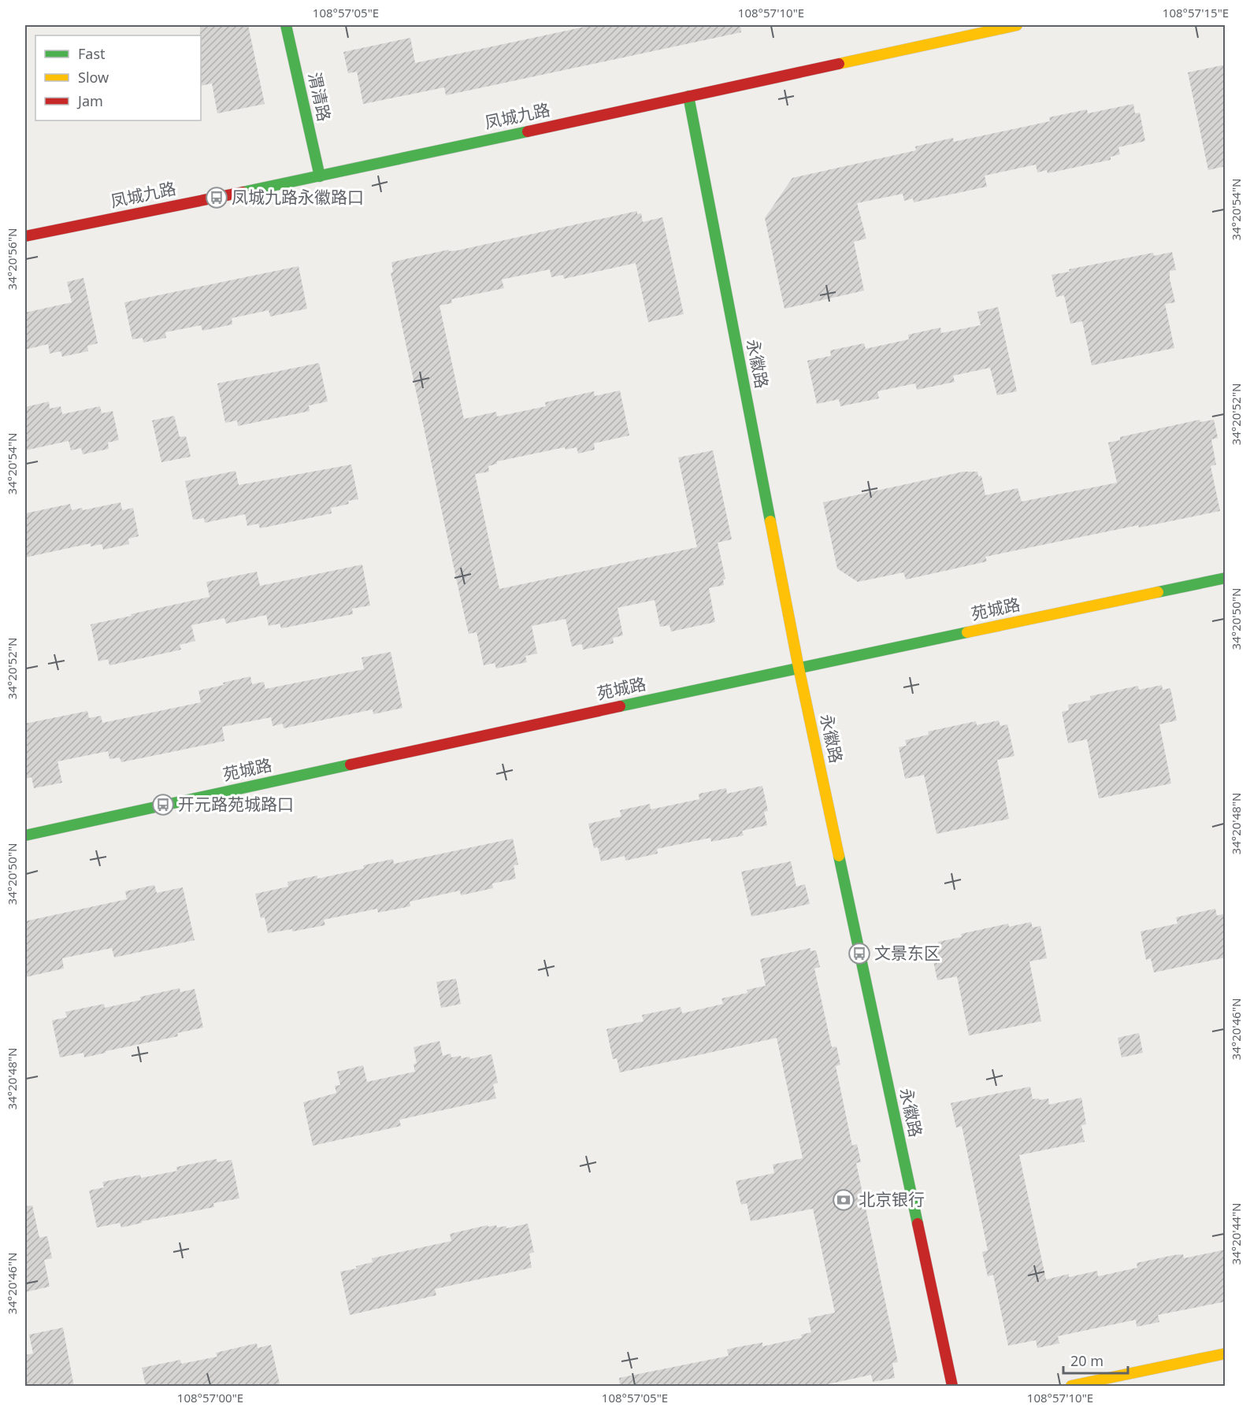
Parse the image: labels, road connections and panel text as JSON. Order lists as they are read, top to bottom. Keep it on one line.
{"streets":{"street":["渭清路","凤城九路","永徽路","苑城路"]},"crossings":[["渭清路","凤城九路"],["凤城九路","永徽路"],["永徽路","苑城路"]],"places":{"bus stop":["凤城九路永徽路口","开元路苑城路口","文景东区"],"bank":["北京银行"]},"legend":["Fast","Slow","Jam"],"scale_bar":"20 m","coordinates":["108°57'05\"E","108°57'10\"E","108°57'15\"E","34°20'54\"N","34°20'56\"N","34°20'52\"N","34°20'50\"N","34°20'48\"N","34°20'46\"N","34°20'44\"N","108°57'00\"E"]}
